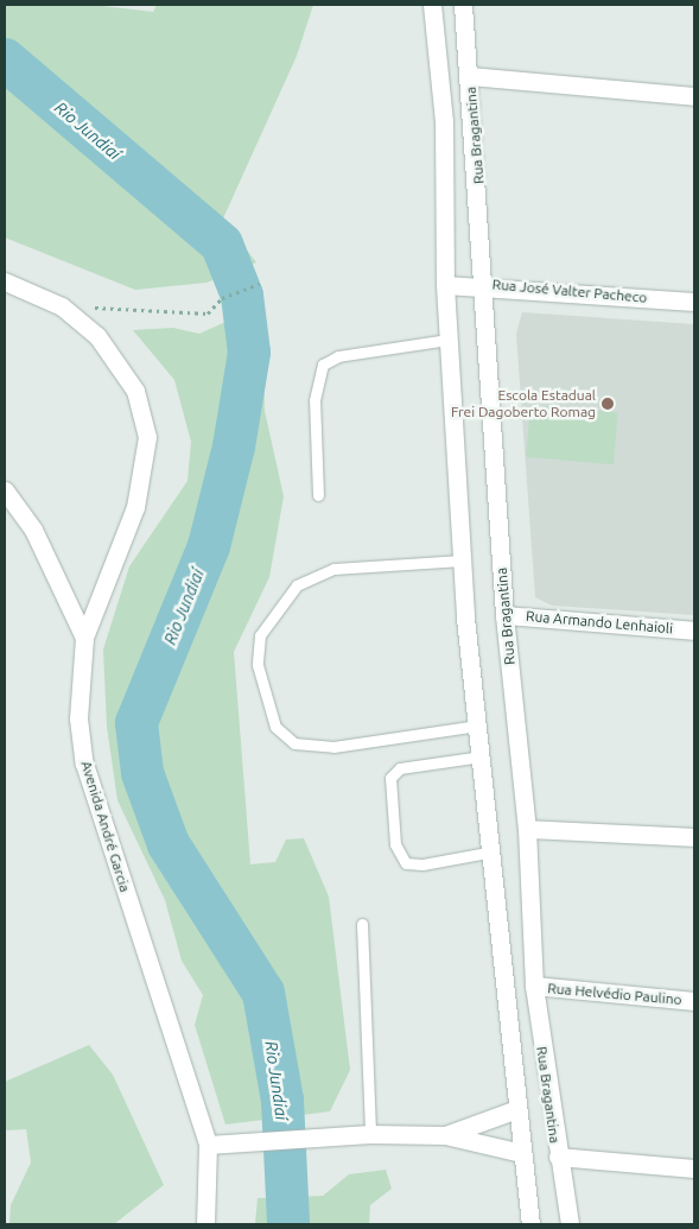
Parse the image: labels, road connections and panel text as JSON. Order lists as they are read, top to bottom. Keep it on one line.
{"streets":{"street":["Rua Bragantina","Rua José Valter Pacheco","Rua Armando Lenhaioli","Avenida André Garcia","Rua Helvédio Paulino"]},"crossings":[["Rua Bragantina","Rua José Valter Pacheco"],["Rua Bragantina","Rua Armando Lenhaioli"],["Rua Bragantina","Rua Helvédio Paulino"]],"water":["Rio Jundiaí"],"places":["Escola Estadual Frei Dagoberto Romag"]}
